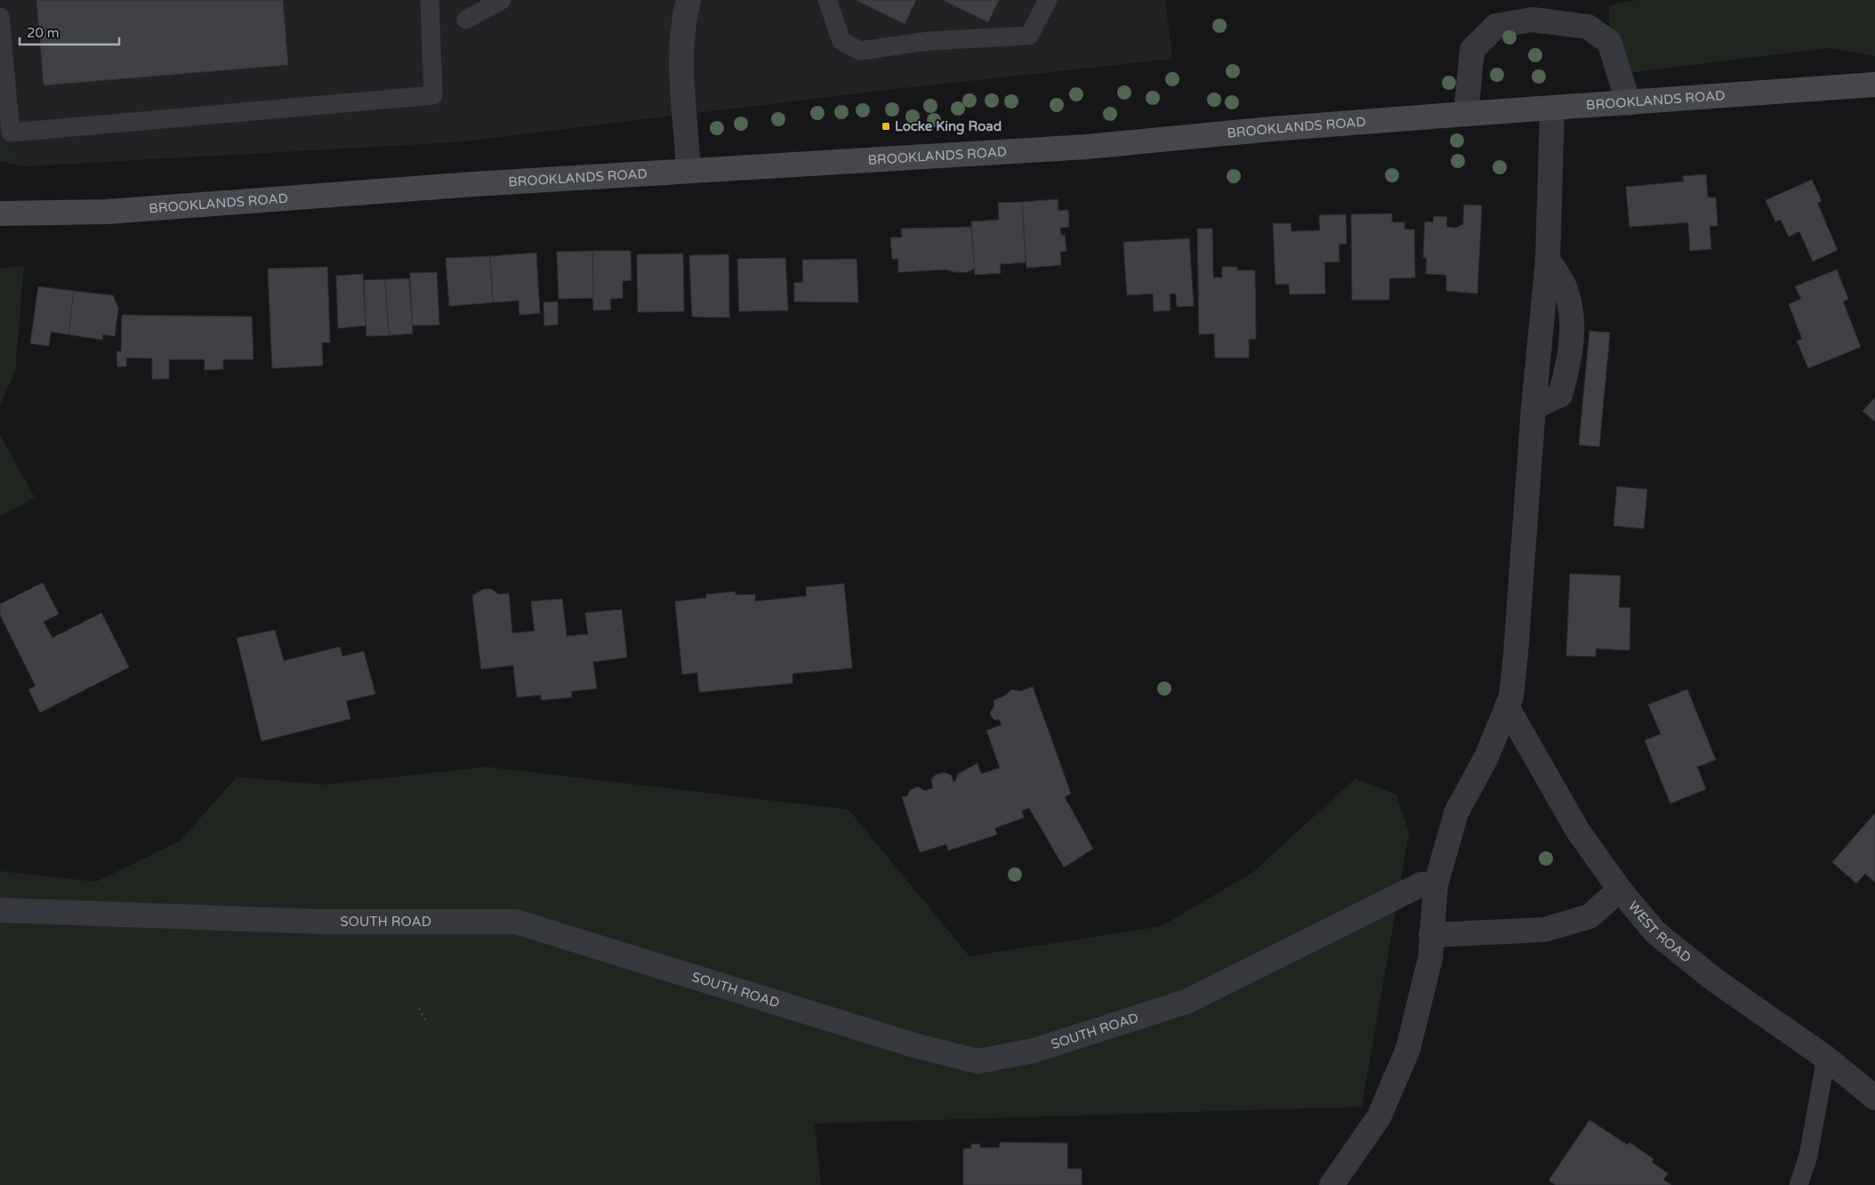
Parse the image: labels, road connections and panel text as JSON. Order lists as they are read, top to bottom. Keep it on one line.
{"streets":{"main road":["BROOKLANDS ROAD"],"street":["SOUTH ROAD","WEST ROAD"]},"places":{"transit":["Locke King Road"]},"scale_bar":"20 m"}
